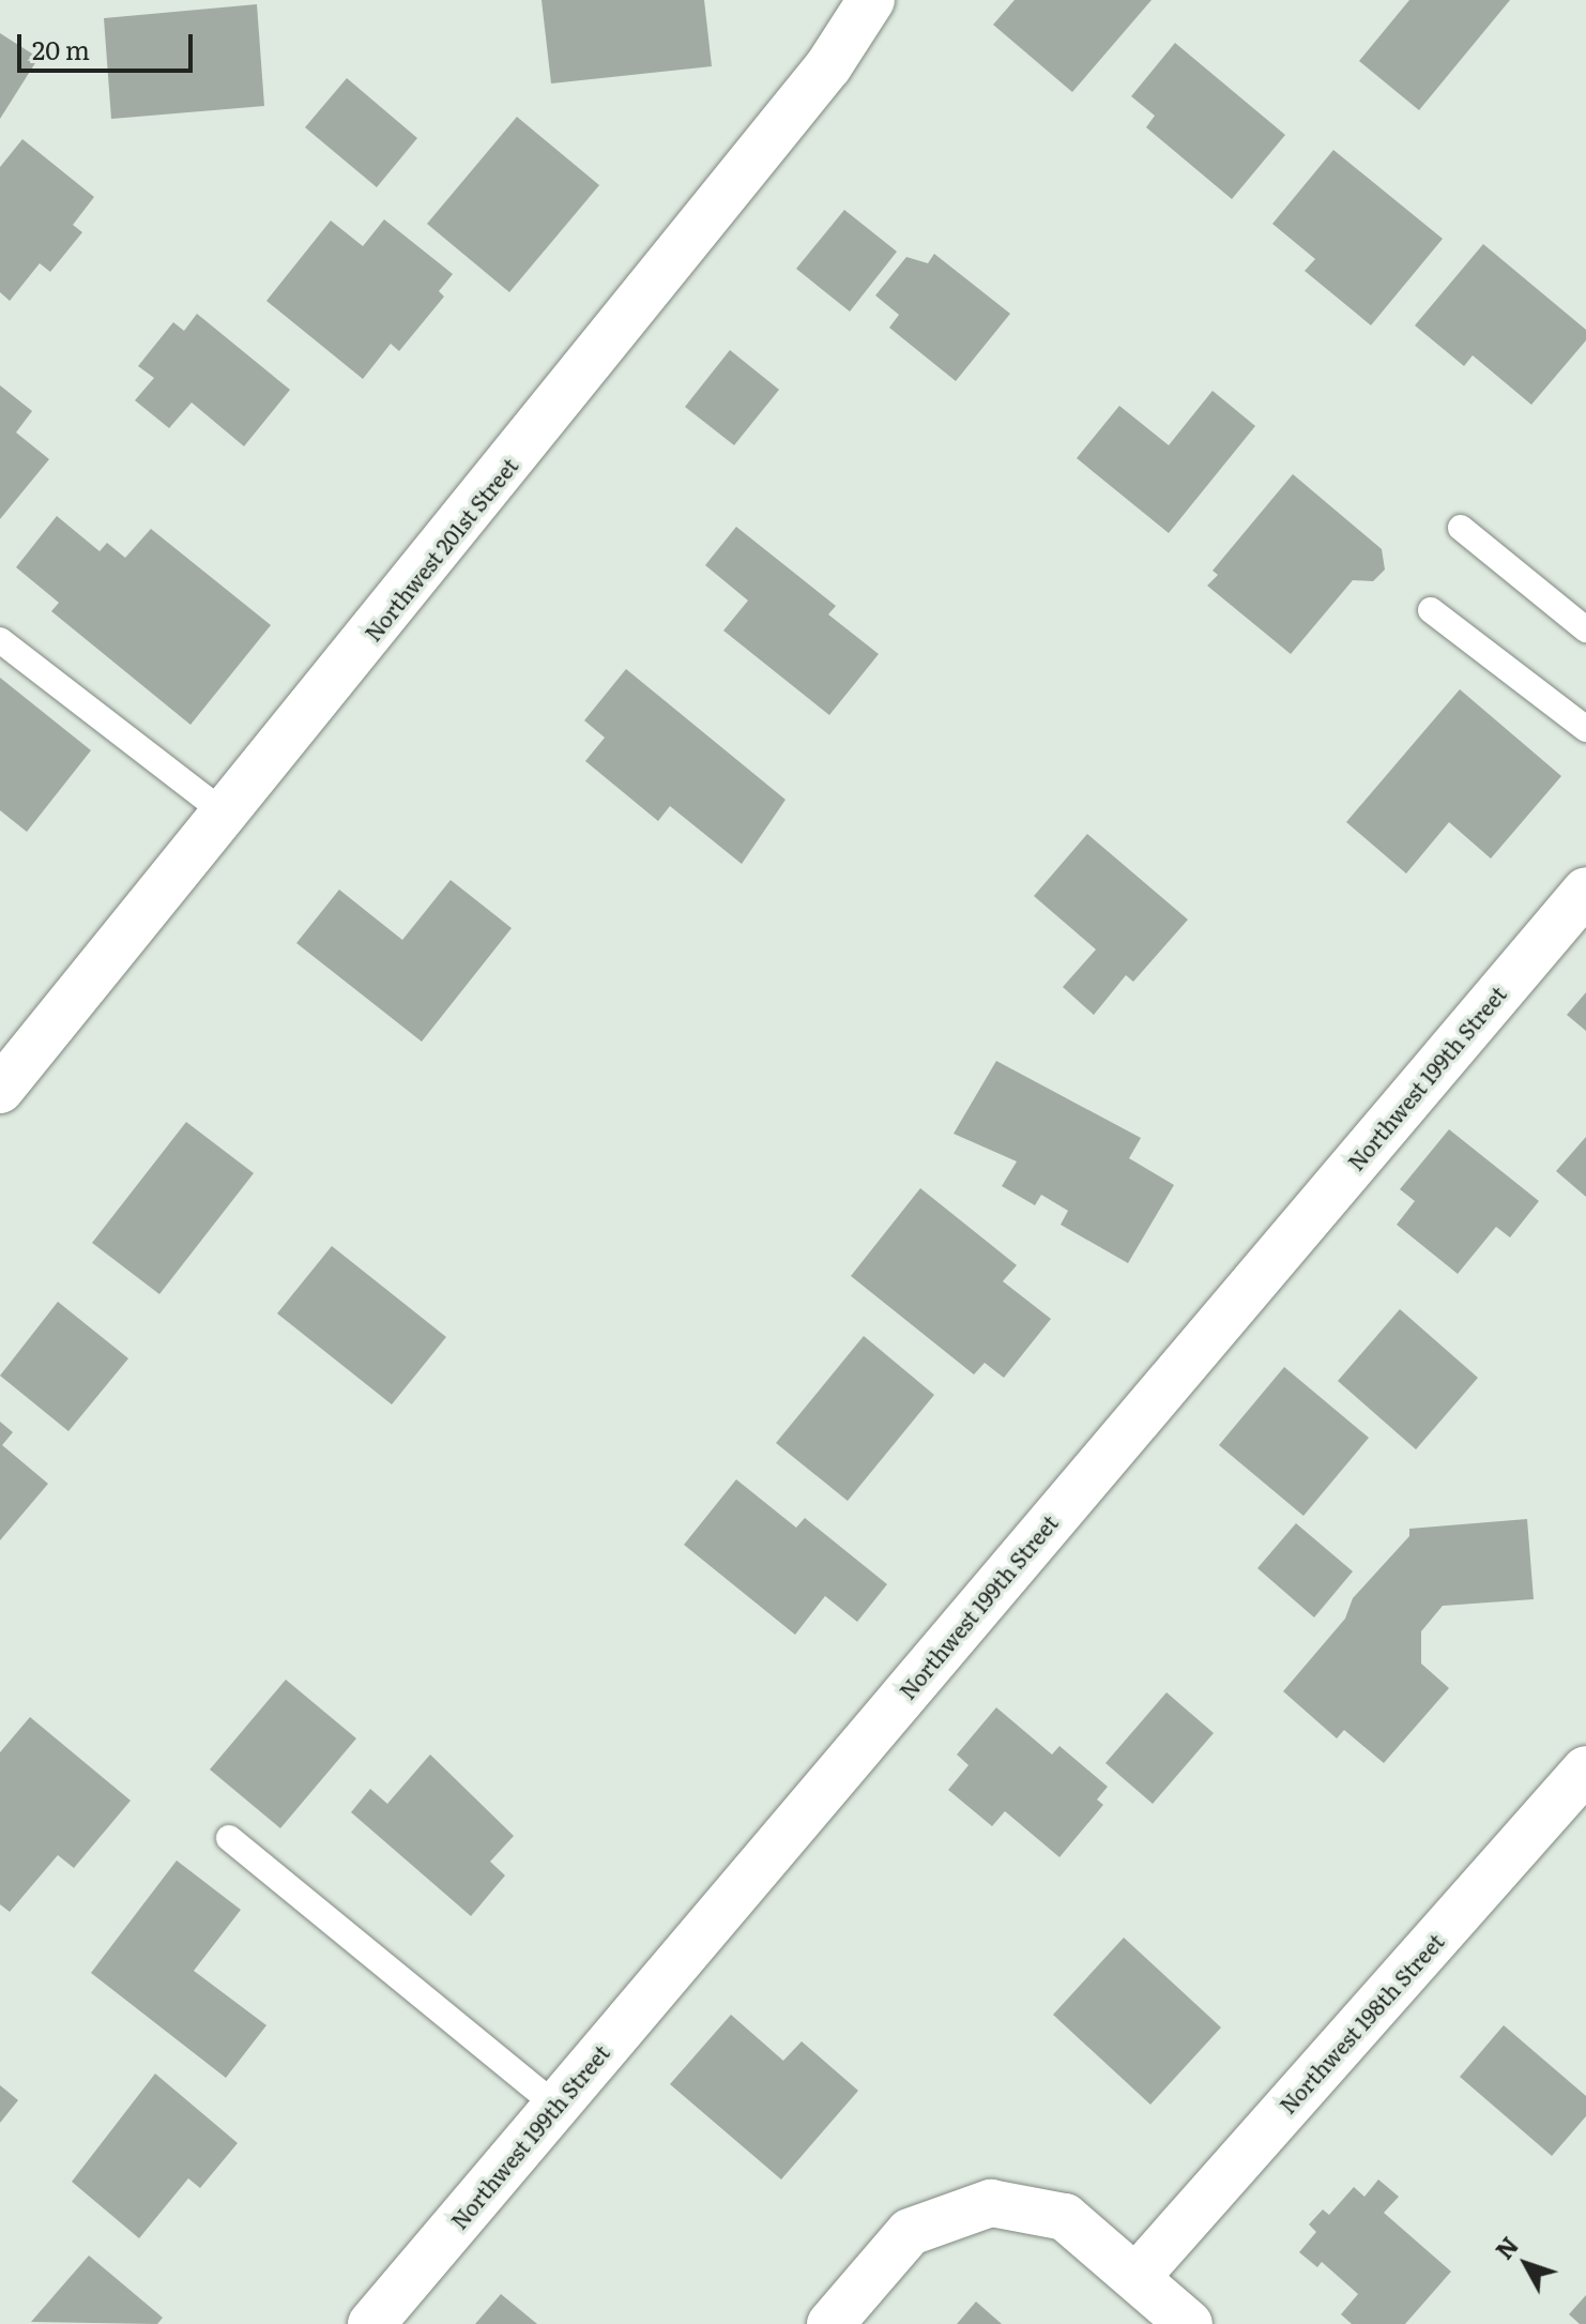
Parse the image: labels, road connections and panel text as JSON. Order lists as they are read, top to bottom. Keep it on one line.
{"streets":{"street":["Northwest 201st Street","Northwest 199th Street","Northwest 198th Street"]},"scale_bar":"20 m","north":"top left"}
